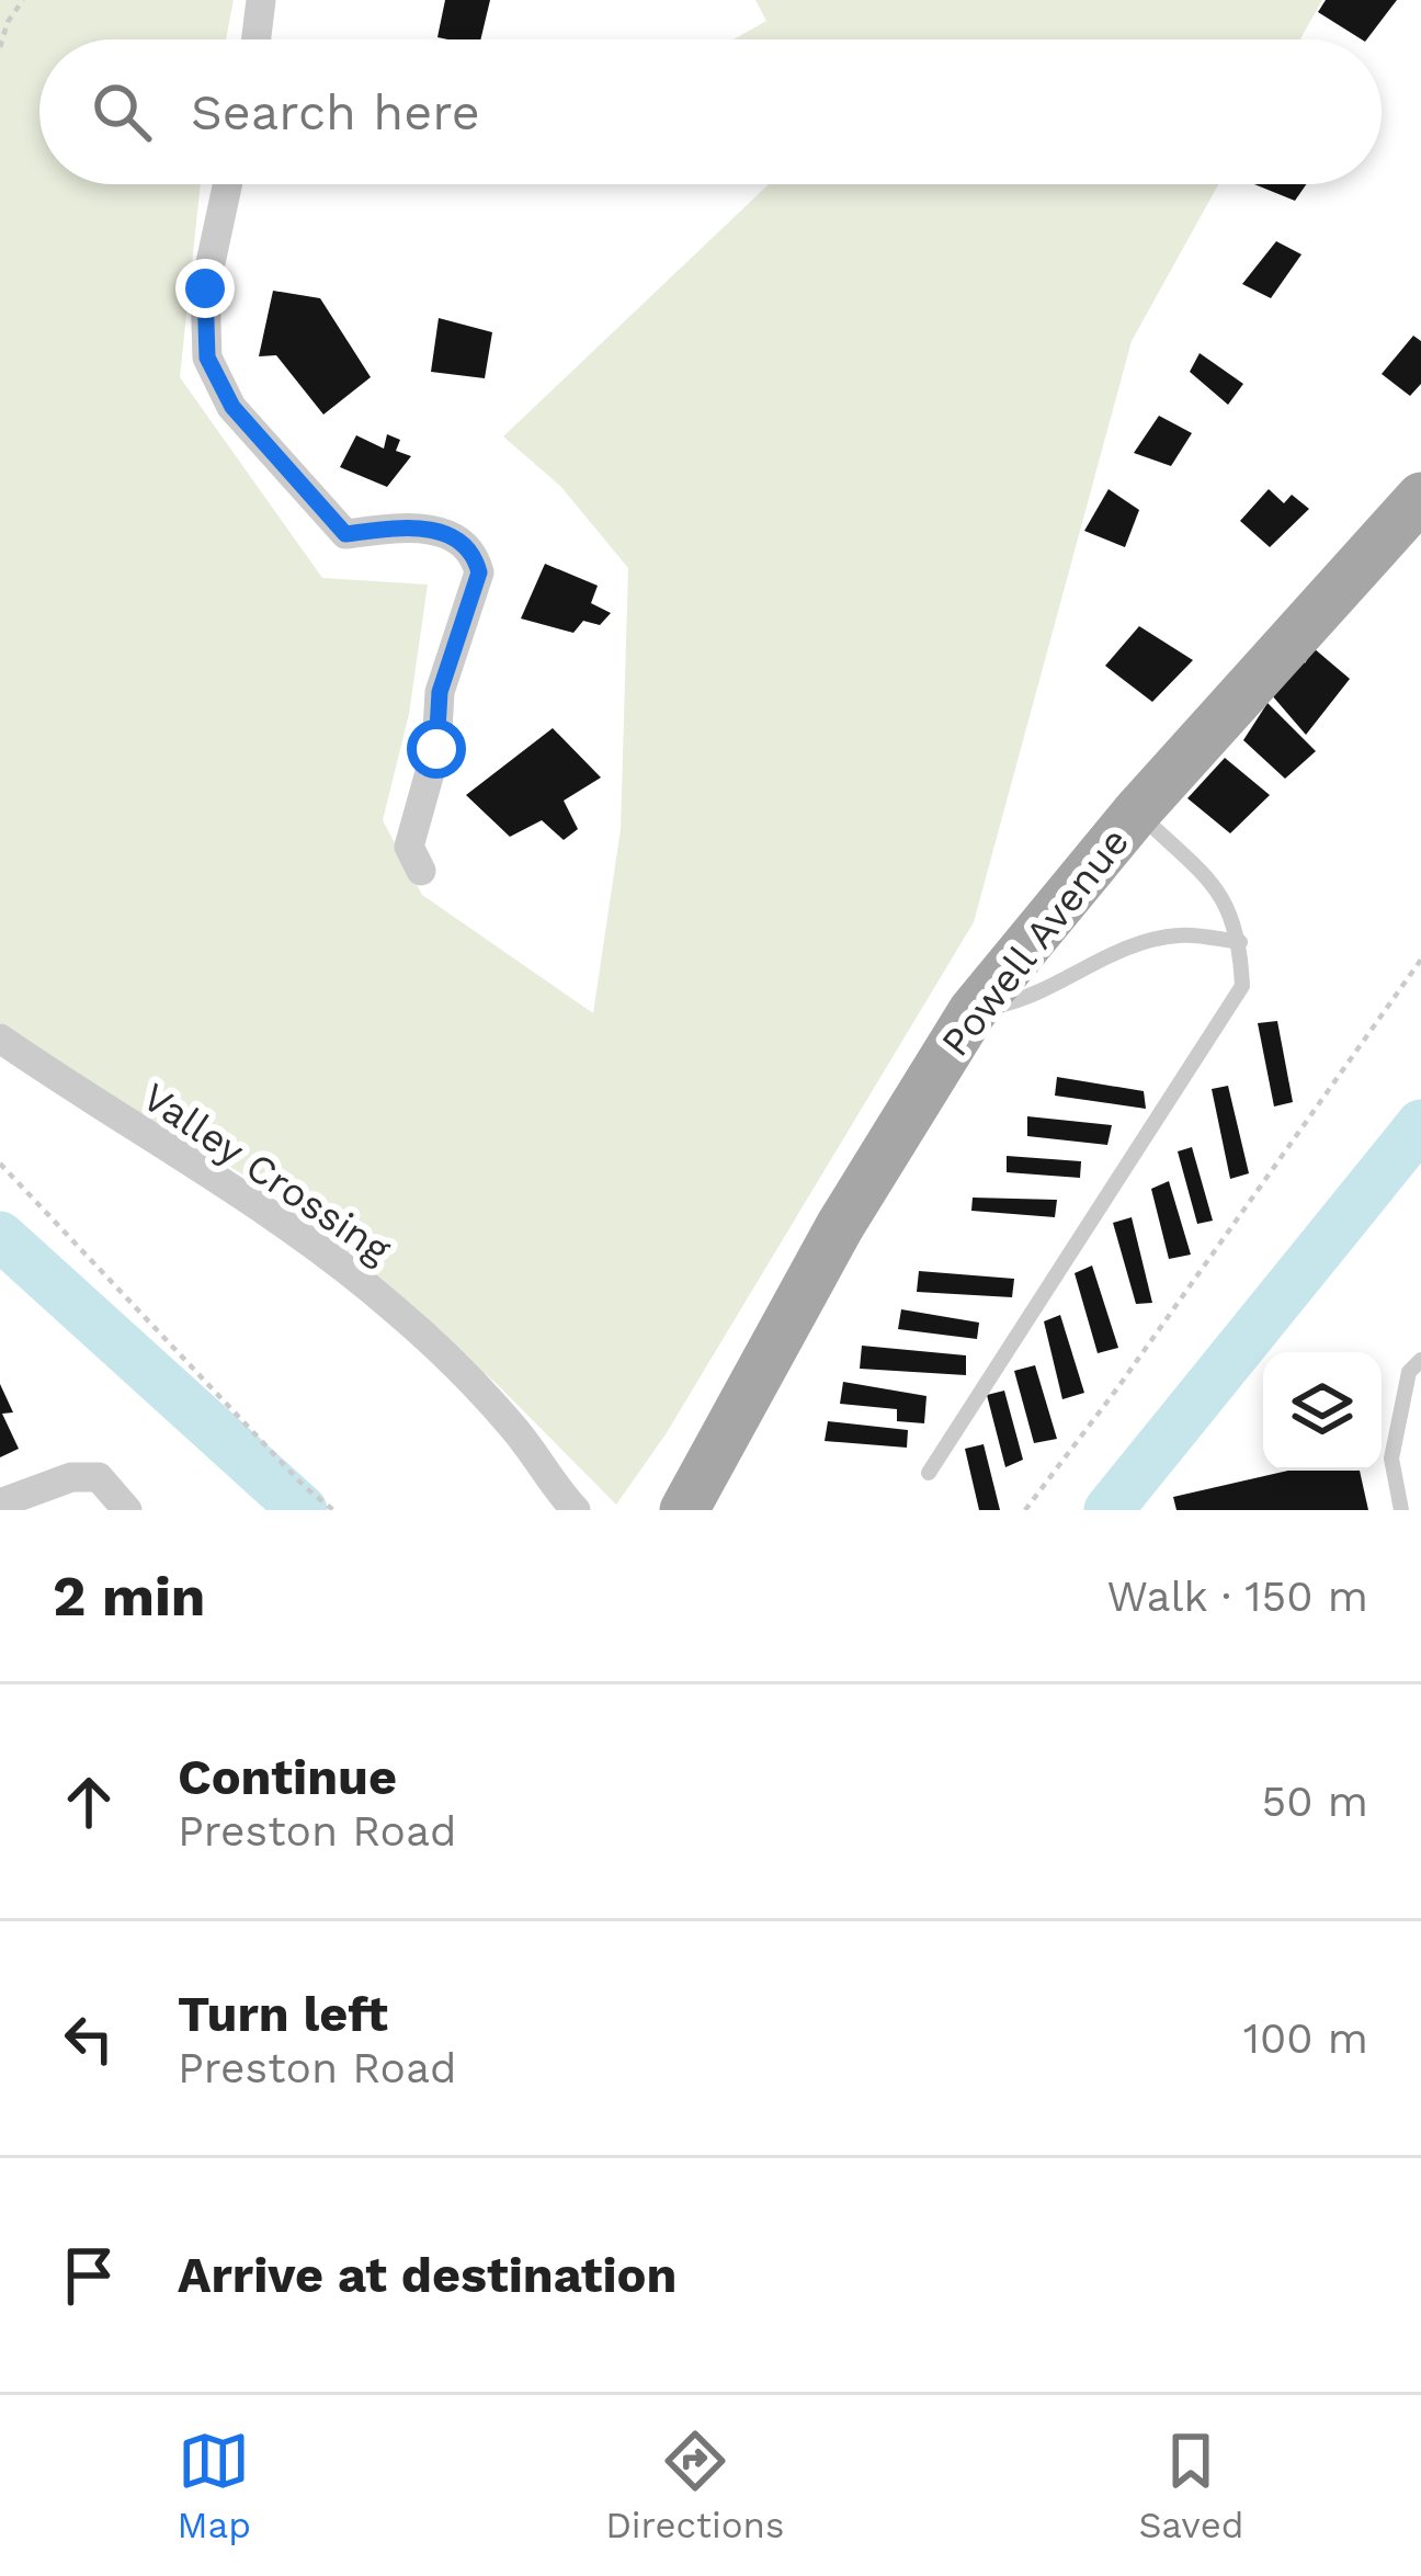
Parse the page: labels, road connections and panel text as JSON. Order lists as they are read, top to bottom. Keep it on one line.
{"streets":{"main road":["Powell Avenue"],"street":["Valley Crossing"]},"page":{"search":"Search here","heading":["2 min","Walk · 150 m"],"list":[["Continue","Preston Road","50 m"],["Turn left","Preston Road","100 m"],"Arrive at destination"],"nav":["Map","Directions","Saved"]}}
